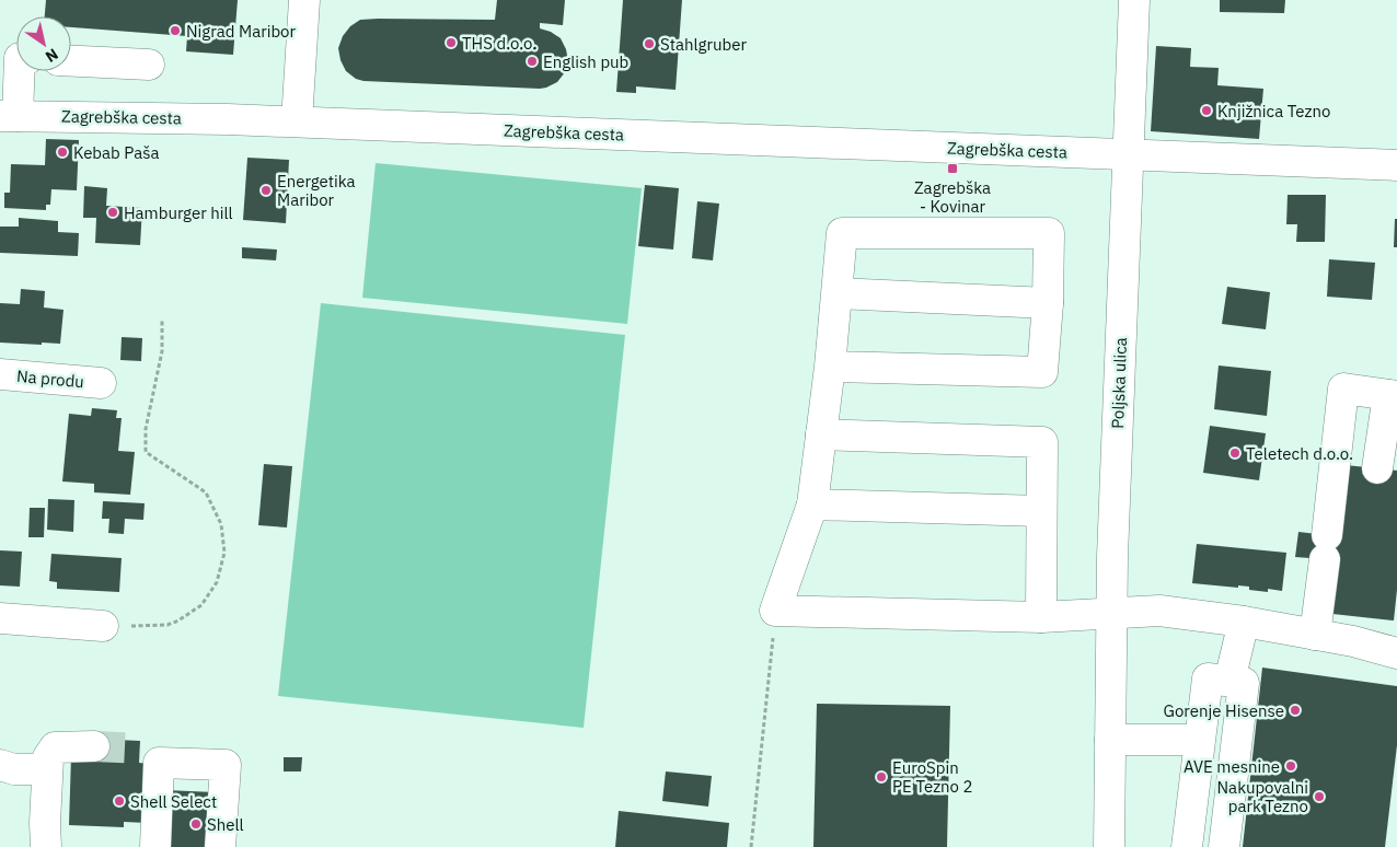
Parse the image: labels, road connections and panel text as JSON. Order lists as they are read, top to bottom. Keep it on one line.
{"streets":{"street":["Zagrebška cesta","Na produ","Poljska ulica"]},"crossings":[["Zagrebška cesta","Poljska ulica"]],"places":{"other":["Nigrad Maribor","THS d.o.o.","Stahlgruber","English pub","Knjižnica Tezno","Kebab Paša","Energetika Maribor","Hamburger hill","Teletech d.o.o.","Gorenje Hisense","AVE mesnine","EuroSpin PE Tezno 2","Nakupovalni park Tezno","Shell Select","Shell"],"transit":["Zagrebška - Kovinar"]},"north":"bottom right"}
